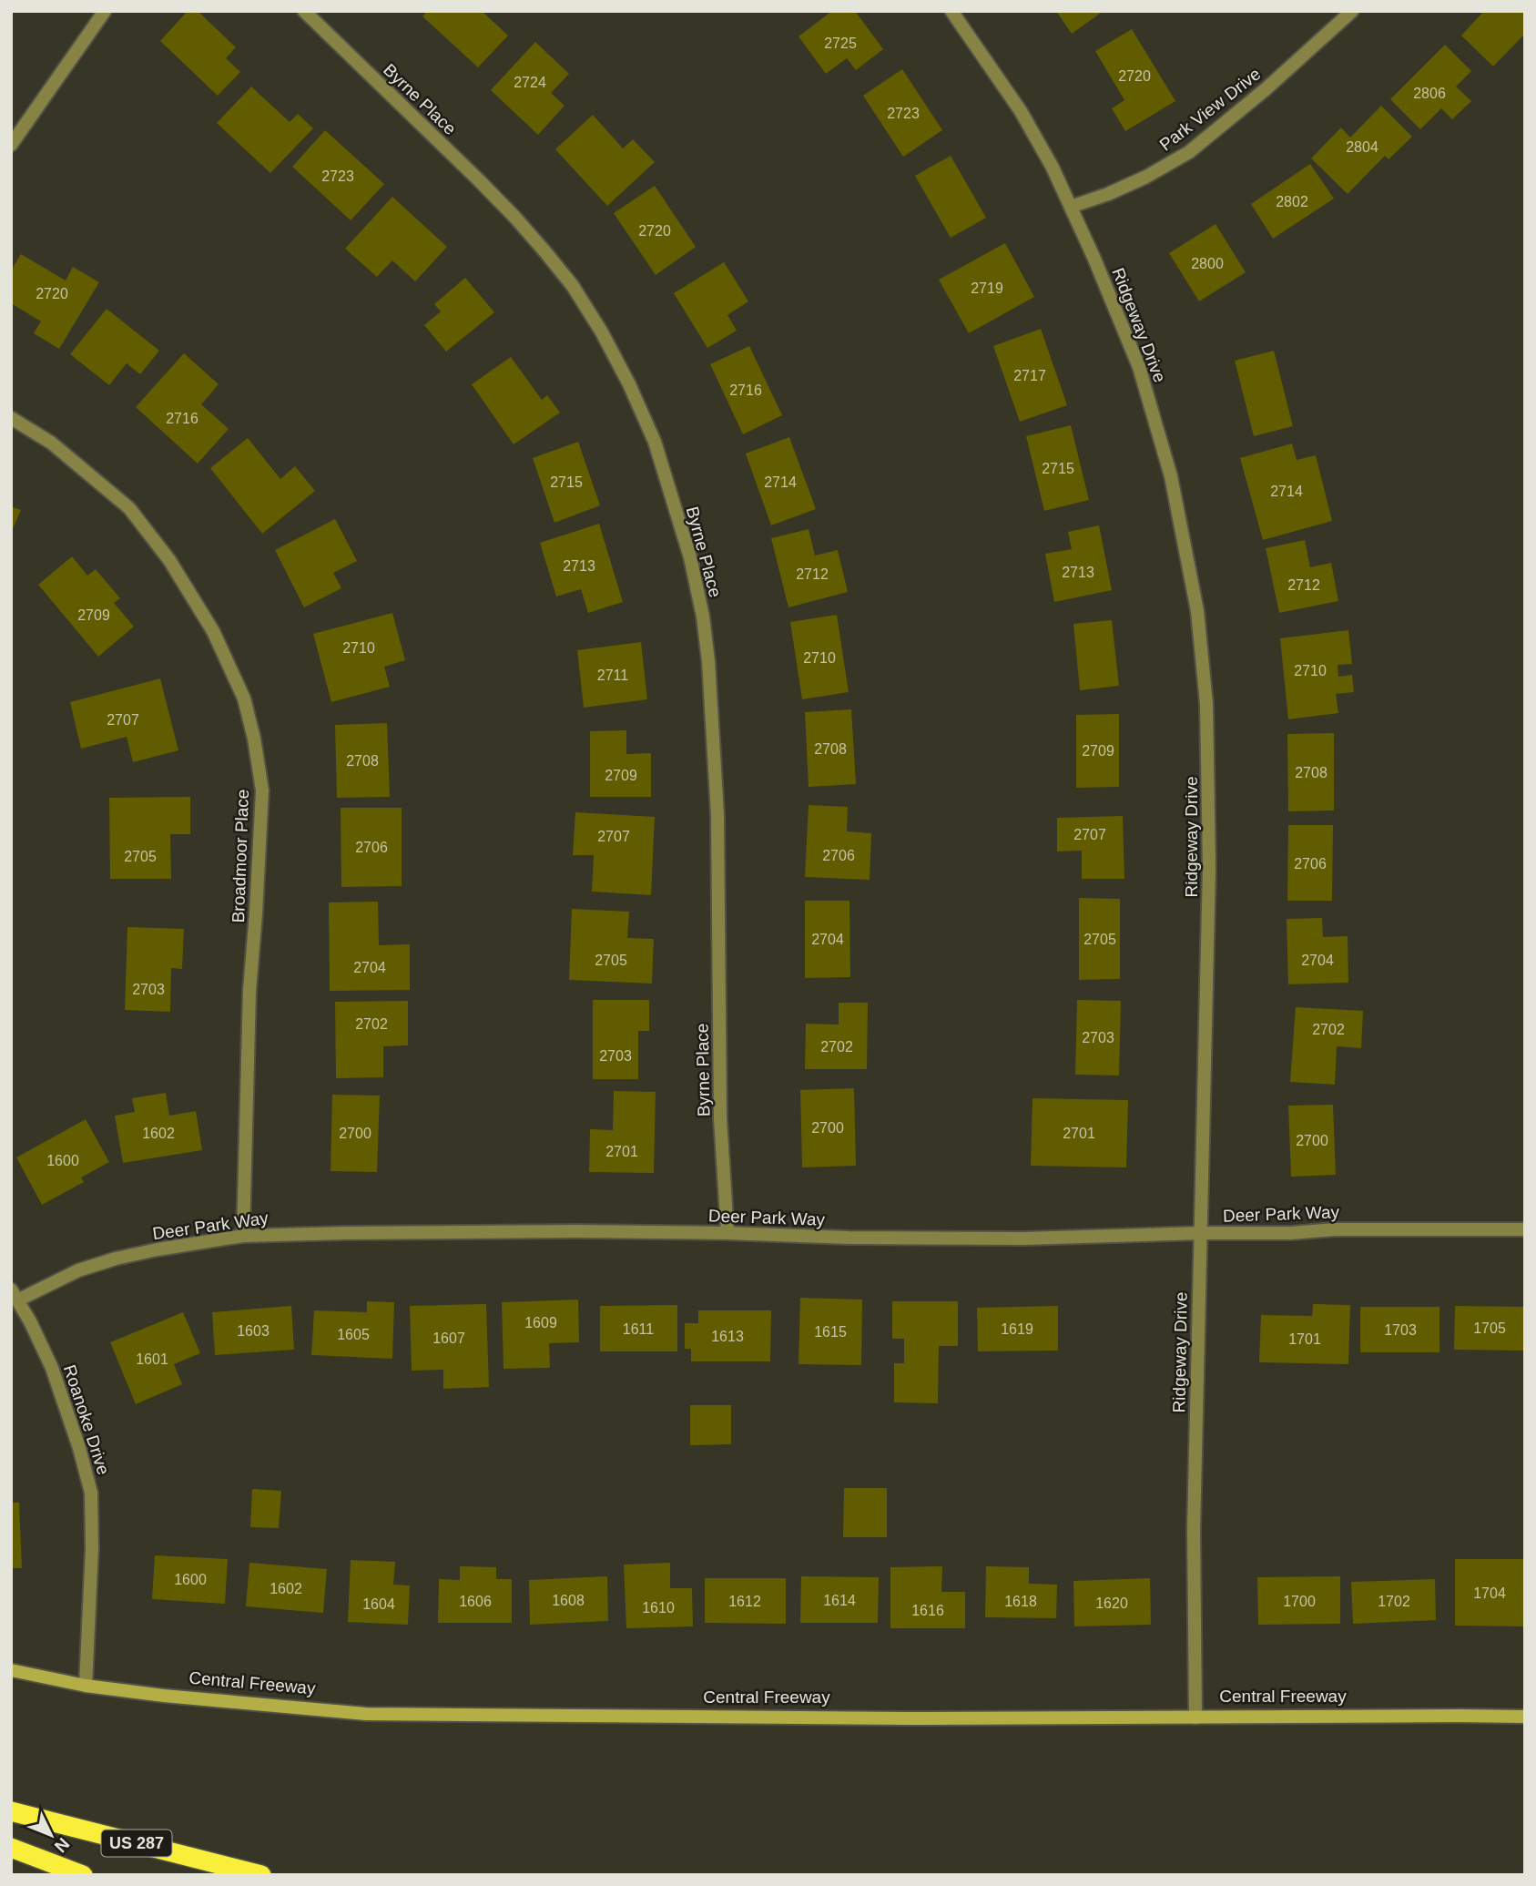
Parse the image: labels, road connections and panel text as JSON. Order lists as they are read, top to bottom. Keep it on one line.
{"streets":{"highway":["US 287"],"main road":["Central Freeway"],"street":["Byrne Place","Park View Drive","Ridgeway Drive","Broadmoor Place","Deer Park Way","Roanoke Drive"]},"crossings":[["Byrne Place","Deer Park Way"],["Park View Drive","Ridgeway Drive"],["Ridgeway Drive","Deer Park Way"],["Ridgeway Drive","Central Freeway"],["Broadmoor Place","Deer Park Way"],["Deer Park Way","Roanoke Drive"],["Roanoke Drive","Central Freeway"]],"house_numbers":["2725","2720","2724","2806","2723","2804","2723","2802","2720","2800","2719","2720","2717","2716","2716","2715","2715","2714","2714","2713","2713","2712","2712","2709","2710","2710","2710","2711","2707","2708","2709","2708","2708","2709","2707","2707","2706","2706","2705","2706","2704","2705","2705","2704","2704","2703","2702","2702","2703","2702","2703","2700","1602","2700","2701","2700","2701","1600","1609","1705","1611","1619","1703","1603","1615","1605","1613","1607","1701","1601","1600","1602","1704","1608","1614","1606","1612","1618","1700","1702","1620","1604","1610","1616"],"north":"bottom right"}
